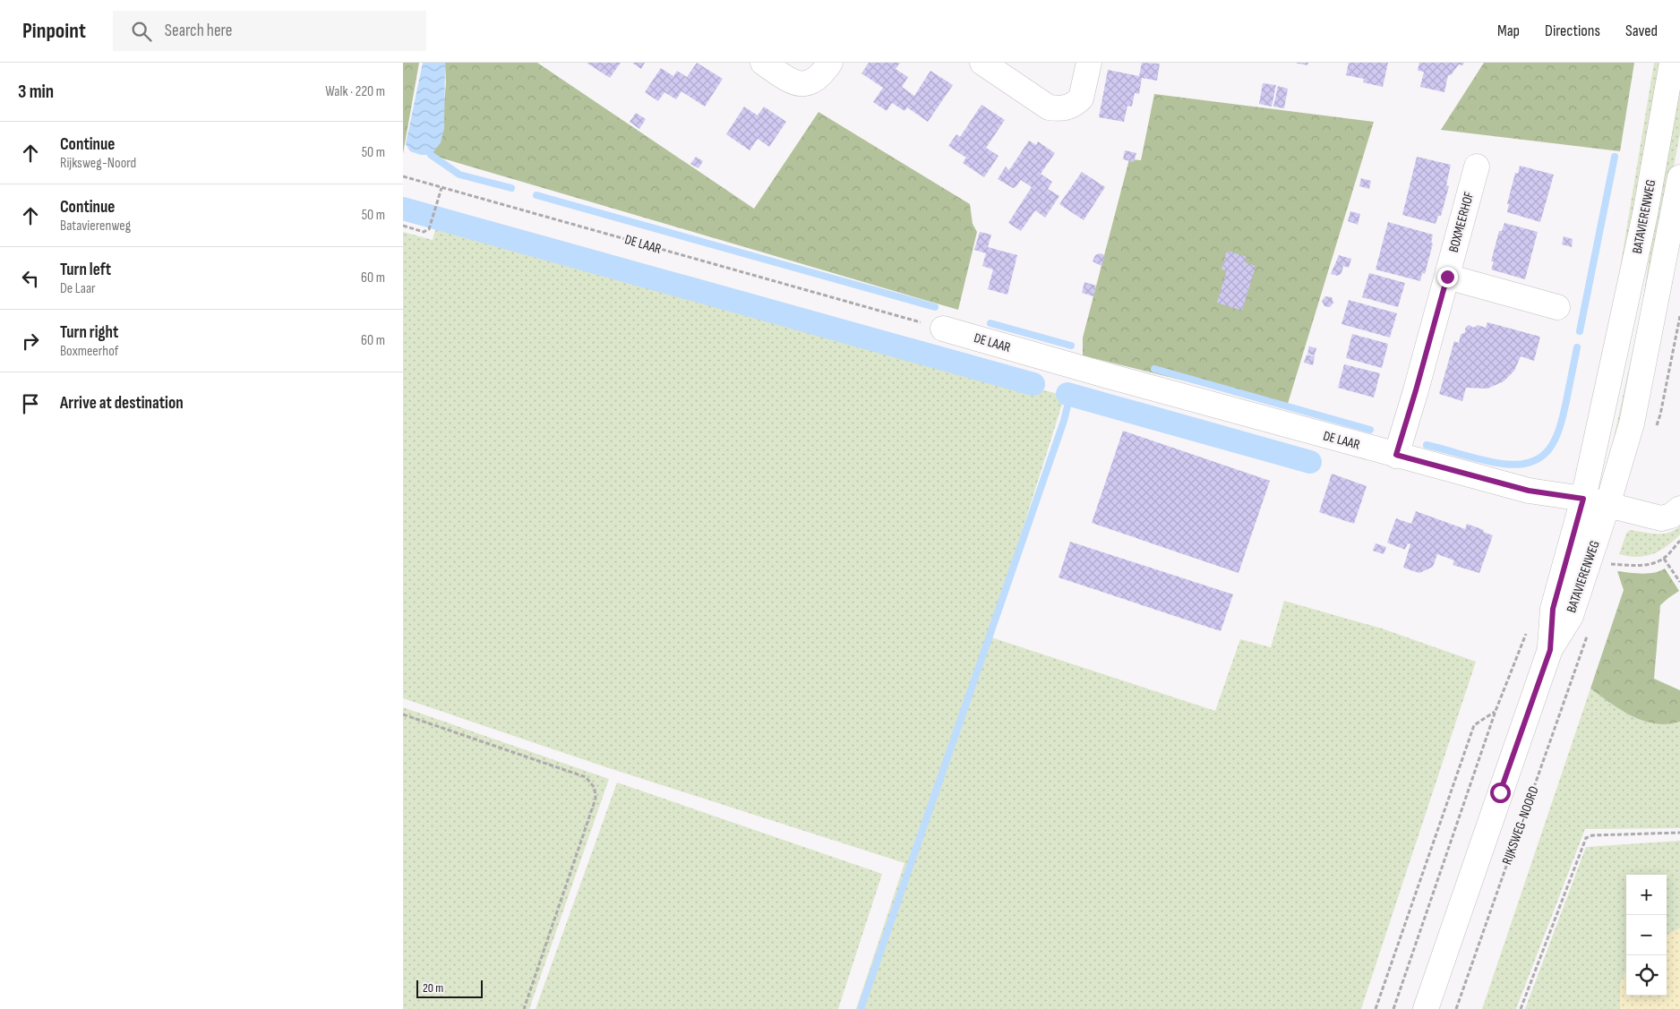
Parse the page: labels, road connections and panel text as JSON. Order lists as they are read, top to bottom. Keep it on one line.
{"streets":{"main road":["BATAVIERENWEG","BOXMEERHOF","DE LAAR"],"path":["RIJKSWEG-NOORD"]},"crossings":[["BATAVIERENWEG","DE LAAR"],["BOXMEERHOF","DE LAAR"]],"scale_bar":"20 m","page":{"header":"Pinpoint","search":"Search here","nav":["Map","Directions","Saved"],"heading":["3 min","Walk · 220 m"],"list":[["Continue","Rijksweg-Noord","50 m"],["Continue","Batavierenweg","50 m"],["Turn left","De Laar","60 m"],["Turn right","Boxmeerhof","60 m"],"Arrive at destination"],"map_buttons":["+","−"],"scale":"20 m"}}
